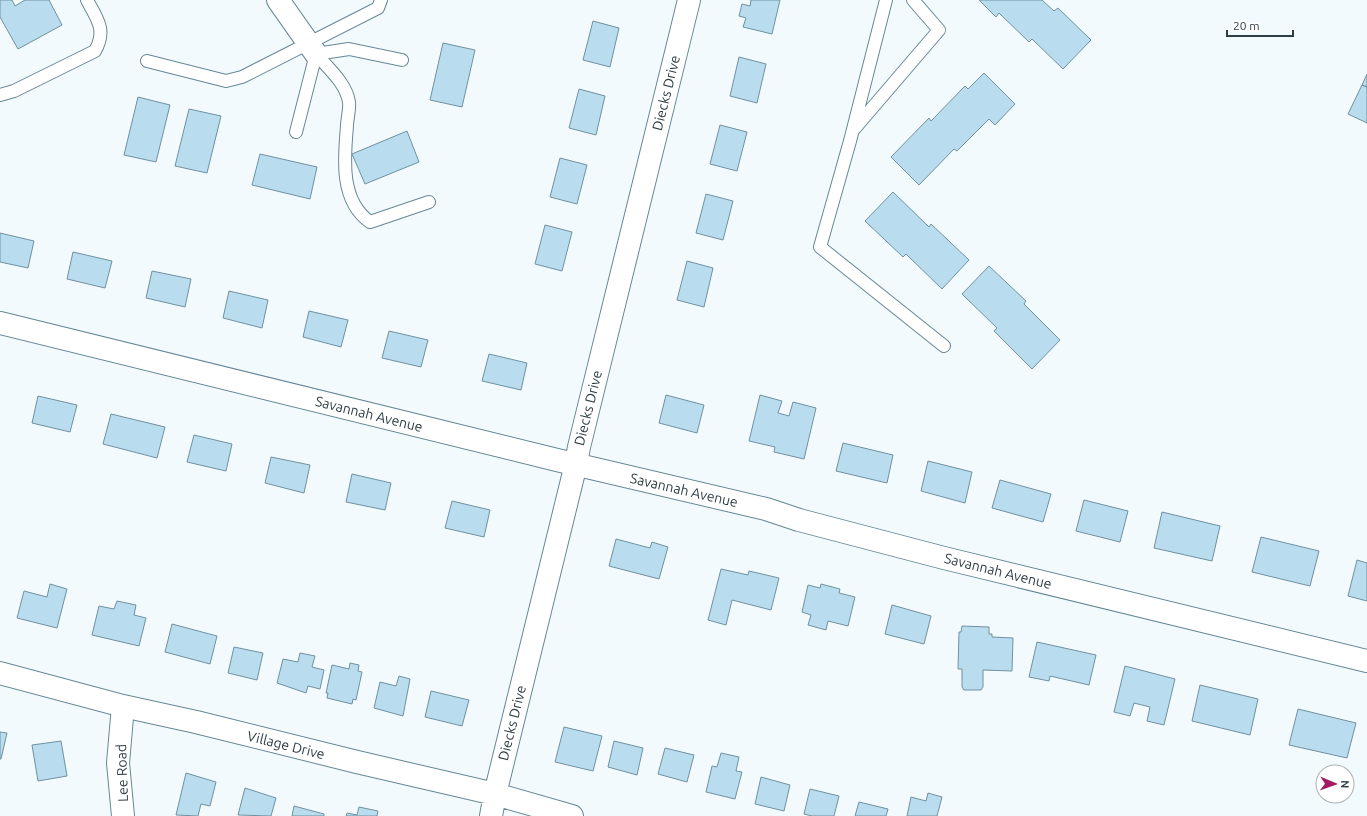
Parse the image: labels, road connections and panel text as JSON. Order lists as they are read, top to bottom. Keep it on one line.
{"streets":{"street":["Diecks Drive","Savannah Avenue","Village Drive","Lee Road"]},"crossings":[["Diecks Drive","Savannah Avenue"],["Diecks Drive","Village Drive"],["Village Drive","Lee Road"]],"scale_bar":"20 m","north":"right"}
